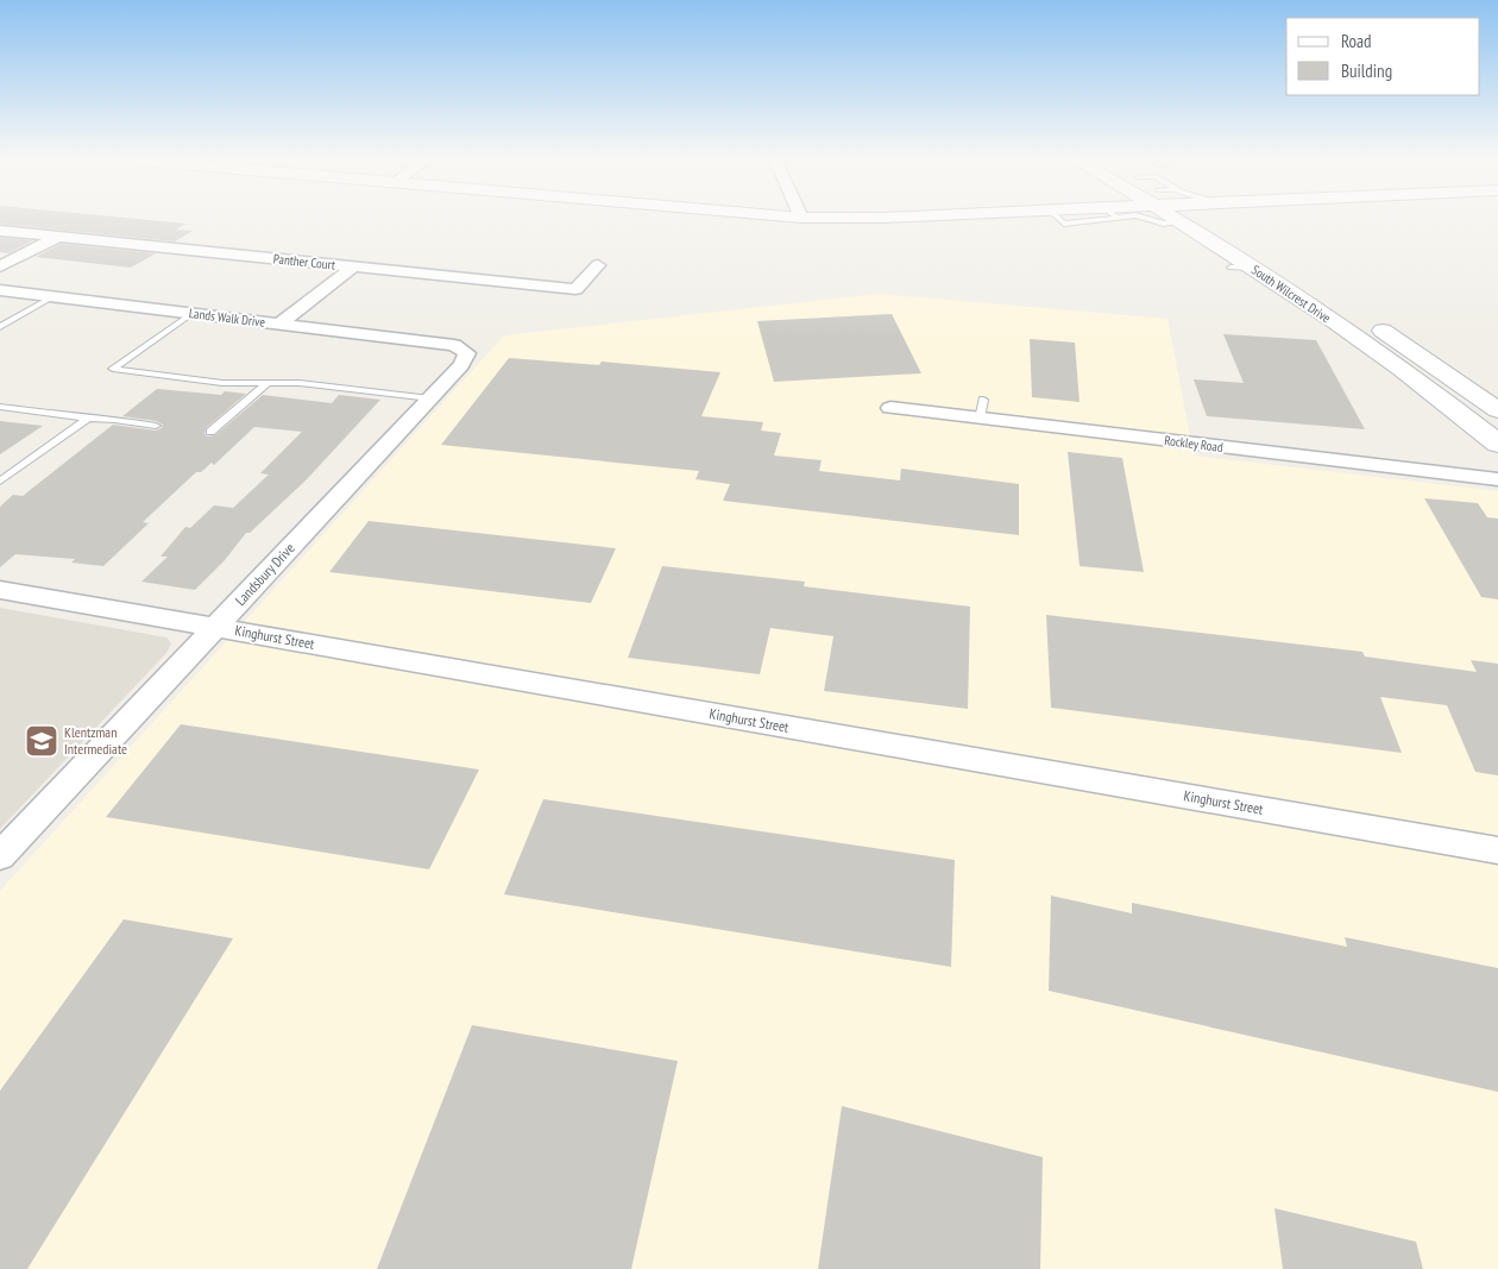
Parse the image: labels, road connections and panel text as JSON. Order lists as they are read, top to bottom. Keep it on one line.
{"streets":{"street":["Panther Court","South Wilcrest Drive","Lands Walk Drive","Rockley Road","Landsbury Drive","Kinghurst Street"]},"crossings":[["Lands Walk Drive","Landsbury Drive"],["Landsbury Drive","Kinghurst Street"]],"places":{"school or university":["Klentzman Intermediate"]},"legend":["Road","Building"]}
